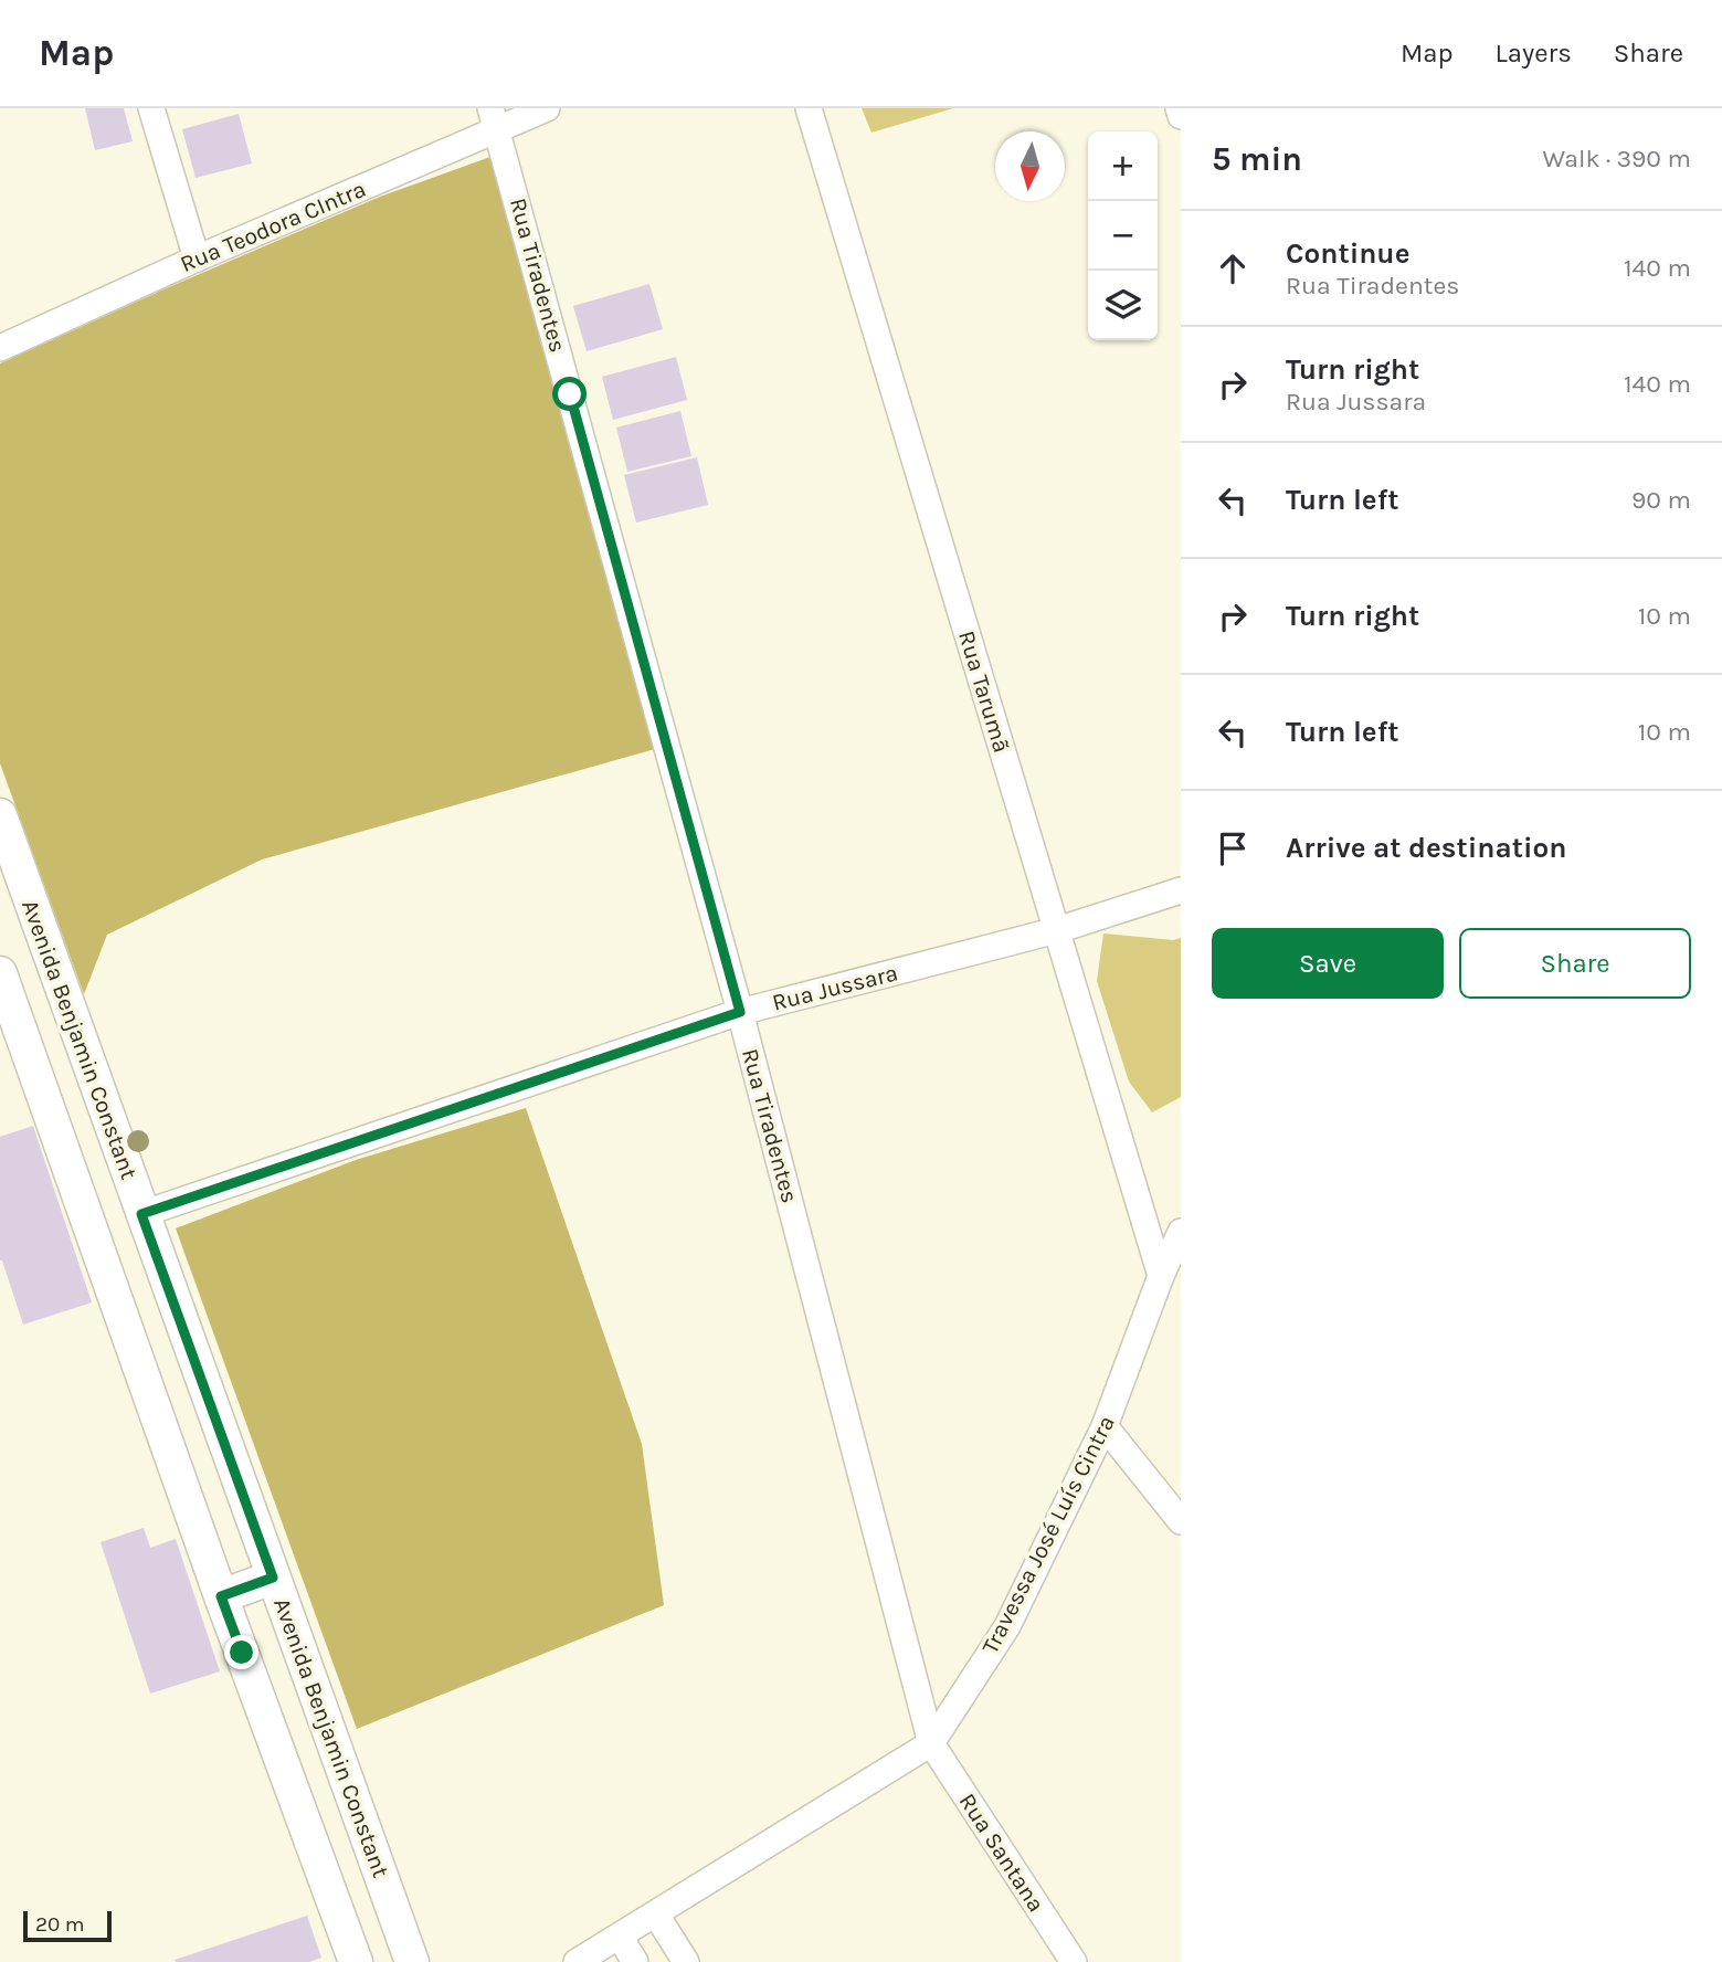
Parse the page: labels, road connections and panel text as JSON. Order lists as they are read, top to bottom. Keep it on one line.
{"streets":{"street":["Rua Teodora CIntra","Rua Tiradentes","Rua Tarumã","Rua Jussara","Avenida Benjamin Constant","Travessa José Luís Cintra","Rua Santana"]},"crossings":[["Rua Teodora CIntra","Rua Tiradentes"],["Rua Tiradentes","Rua Jussara"],["Rua Tiradentes","Travessa José Luís Cintra"],["Rua Tiradentes","Rua Santana"],["Rua Tarumã","Rua Jussara"],["Rua Tarumã","Travessa José Luís Cintra"],["Rua Jussara","Avenida Benjamin Constant"],["Travessa José Luís Cintra","Rua Santana"]],"scale_bar":"20 m","north":"bottom","page":{"header":"Map","nav":["Map","Layers","Share"],"heading":["5 min","Walk · 390 m"],"map_buttons":["+","−"],"list":[["Continue","Rua Tiradentes","140 m"],["Turn right","Rua Jussara","140 m"],["Turn left","90 m"],["Turn right","10 m"],["Turn left","10 m"],"Arrive at destination"],"buttons":["Save","Share"],"scale":"20 m"}}
